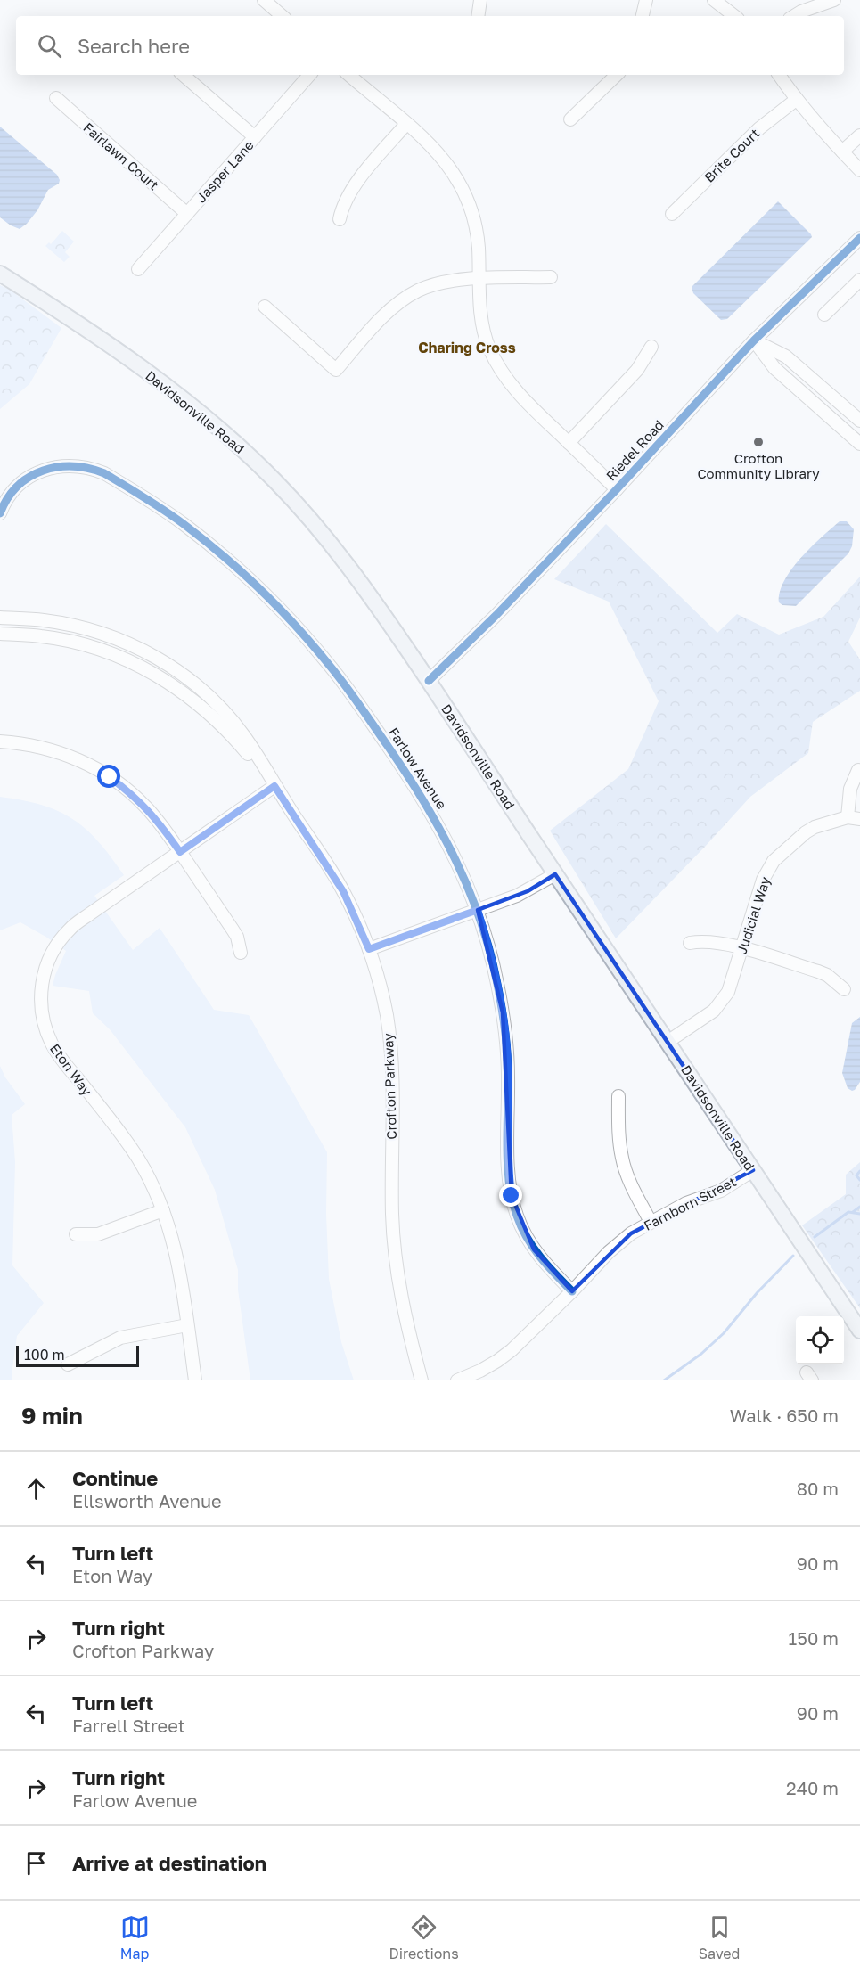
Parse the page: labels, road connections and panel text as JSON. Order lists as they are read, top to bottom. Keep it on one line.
{"streets":{"main road":["Davidsonville Road"],"street":["Brite Court","Fairlawn Court","Jasper Lane","Riedel Road","Farlow Avenue","Judicial Way","Eton Way","Crofton Parkway","Farnborn Street"]},"crossings":[["Fairlawn Court","Jasper Lane"],["Davidsonville Road","Riedel Road"],["Davidsonville Road","Judicial Way"],["Davidsonville Road","Farnborn Street"],["Farlow Avenue","Farnborn Street"],["Eton Way","Crofton Parkway"]],"districts":["Charing Cross"],"places":["Crofton Community Library"],"scale_bar":"100 m","page":{"search":"Search here","scale":"100 m","heading":["9 min","Walk · 650 m"],"list":[["Continue","Ellsworth Avenue","80 m"],["Turn left","Eton Way","90 m"],["Turn right","Crofton Parkway","150 m"],["Turn left","Farrell Street","90 m"],["Turn right","Farlow Avenue","240 m"],"Arrive at destination"],"nav":["Map","Directions","Saved"]}}
